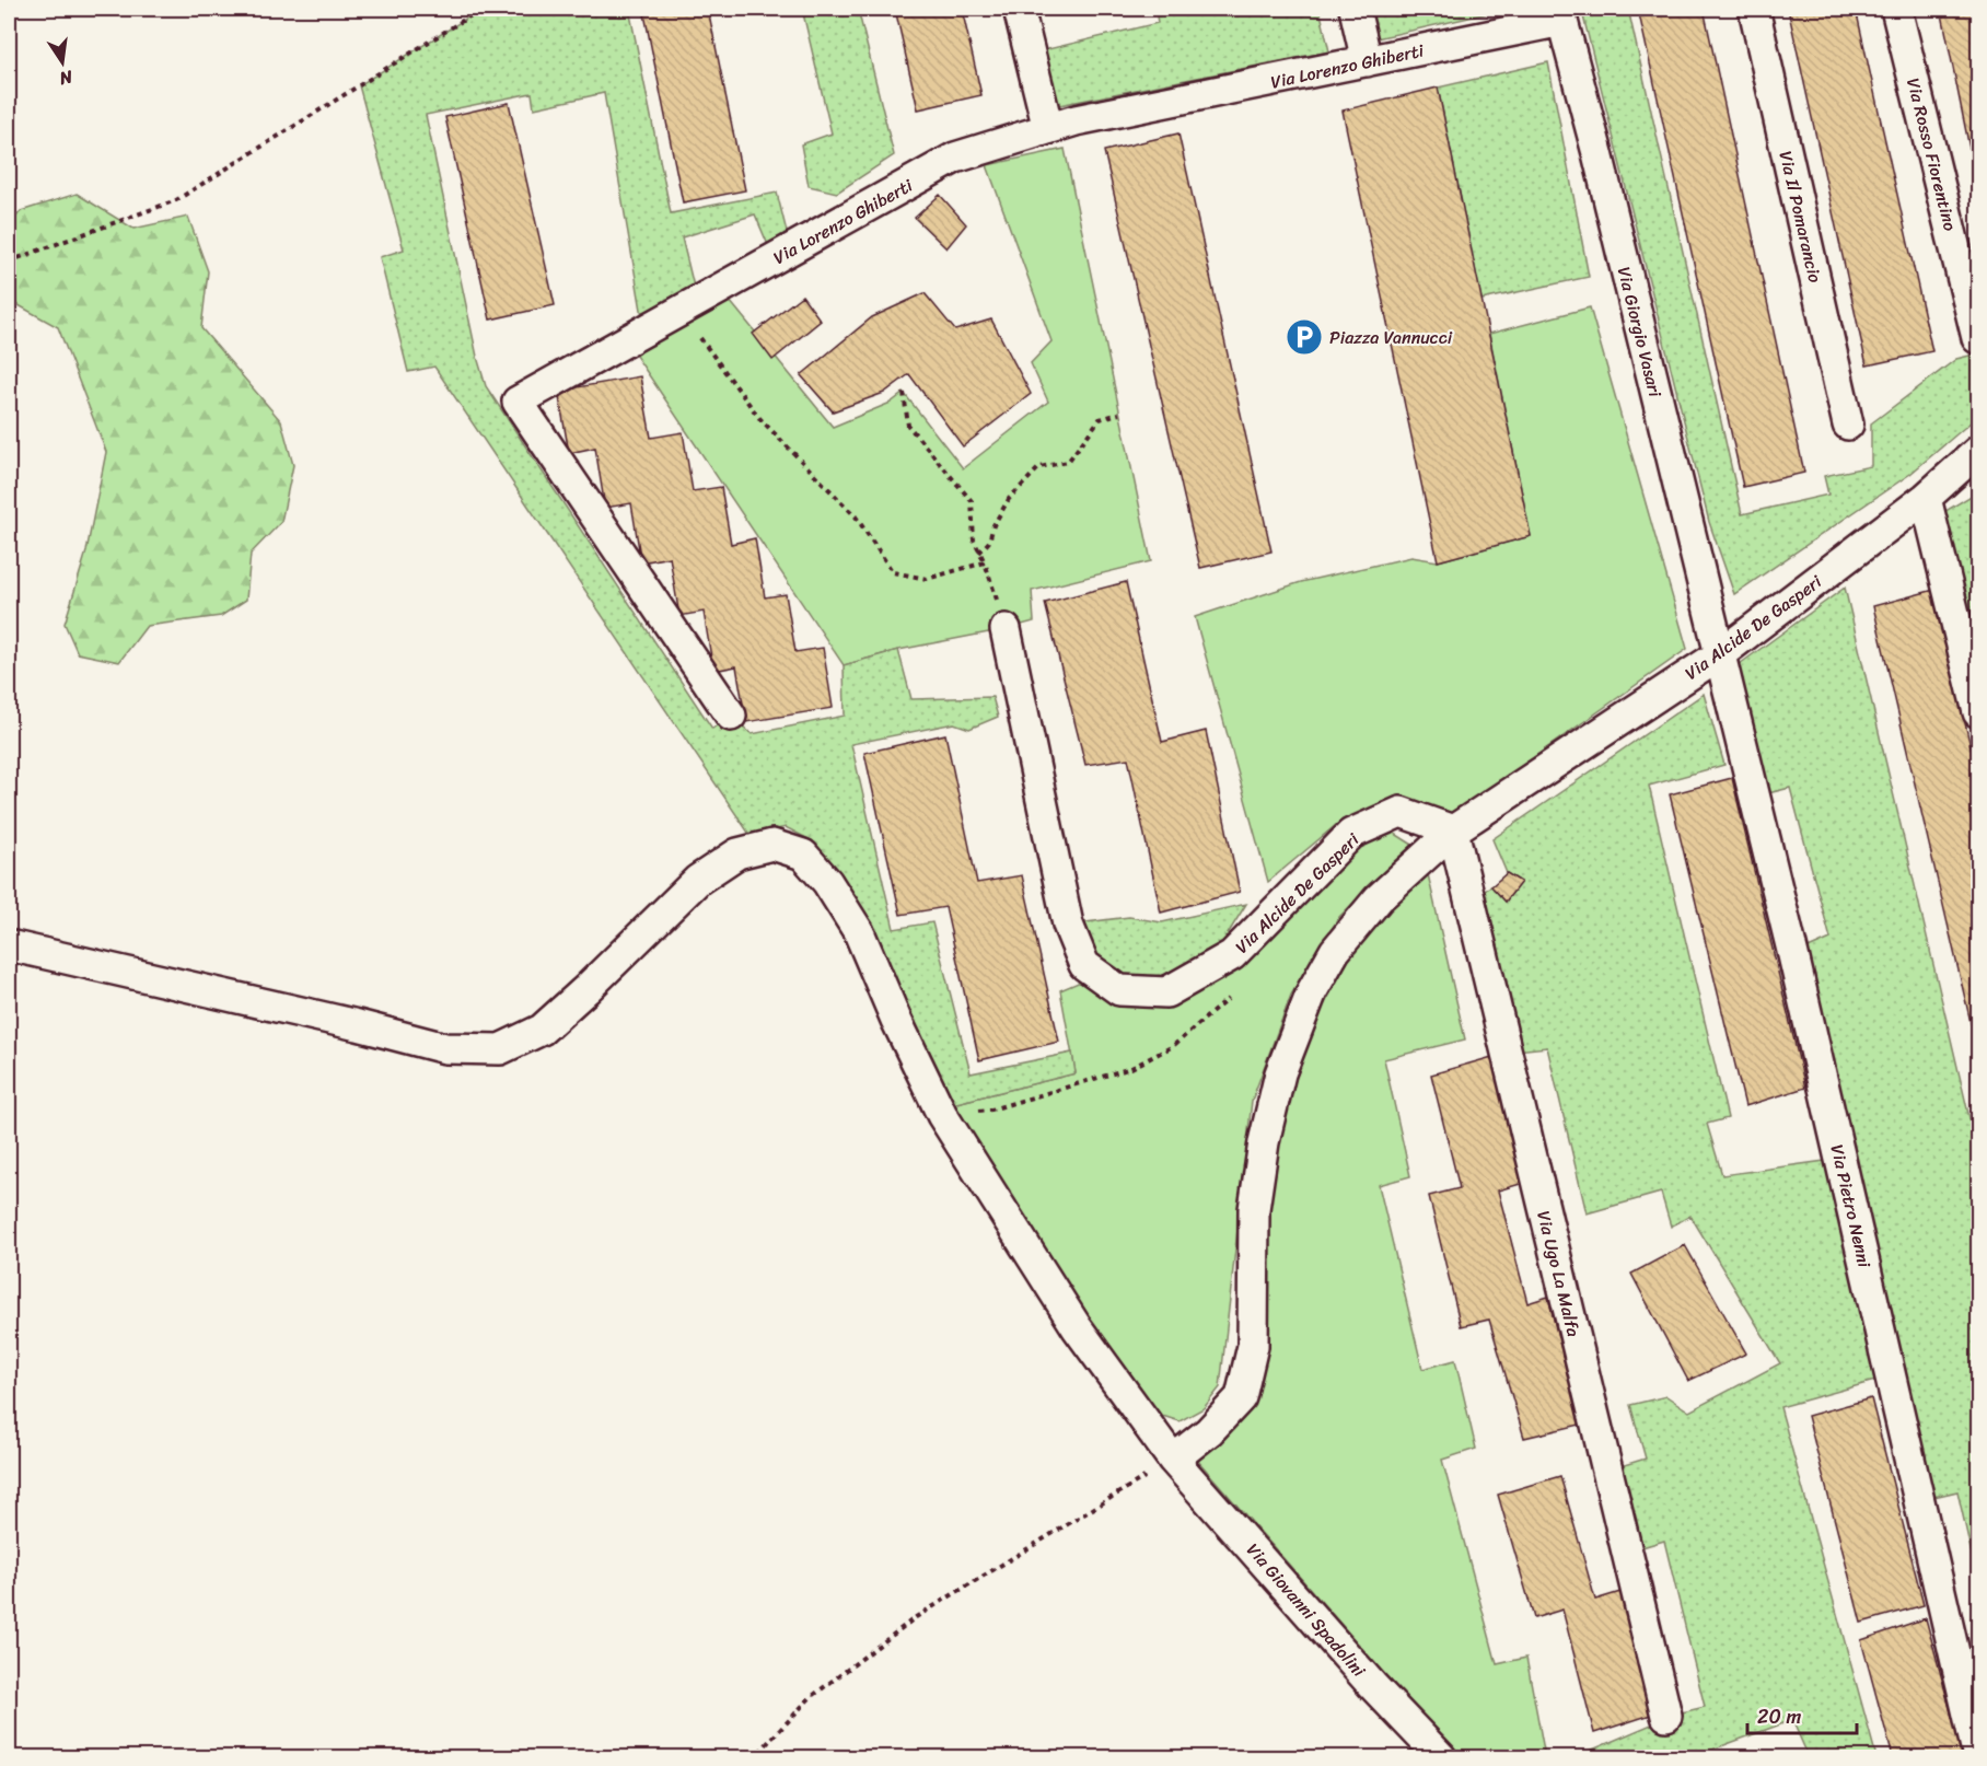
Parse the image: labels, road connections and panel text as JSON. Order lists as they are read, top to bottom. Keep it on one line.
{"streets":{"street":["Via Lorenzo Ghiberti","Via Rosso Fiorentino","Via Il Pomarancio","Via Giorgio Vasari","Via Alcide De Gasperi","Via Pietro Nenni","Via Ugo La Malfa","Via Giovanni Spadolini"]},"crossings":[["Via Lorenzo Ghiberti","Via Giorgio Vasari"],["Via Giorgio Vasari","Via Alcide De Gasperi"],["Via Giorgio Vasari","Via Pietro Nenni"],["Via Alcide De Gasperi","Via Pietro Nenni"],["Via Alcide De Gasperi","Via Ugo La Malfa"]],"places":{"parking":["Piazza Vannucci"]},"scale_bar":"20 m","north":"bottom"}
